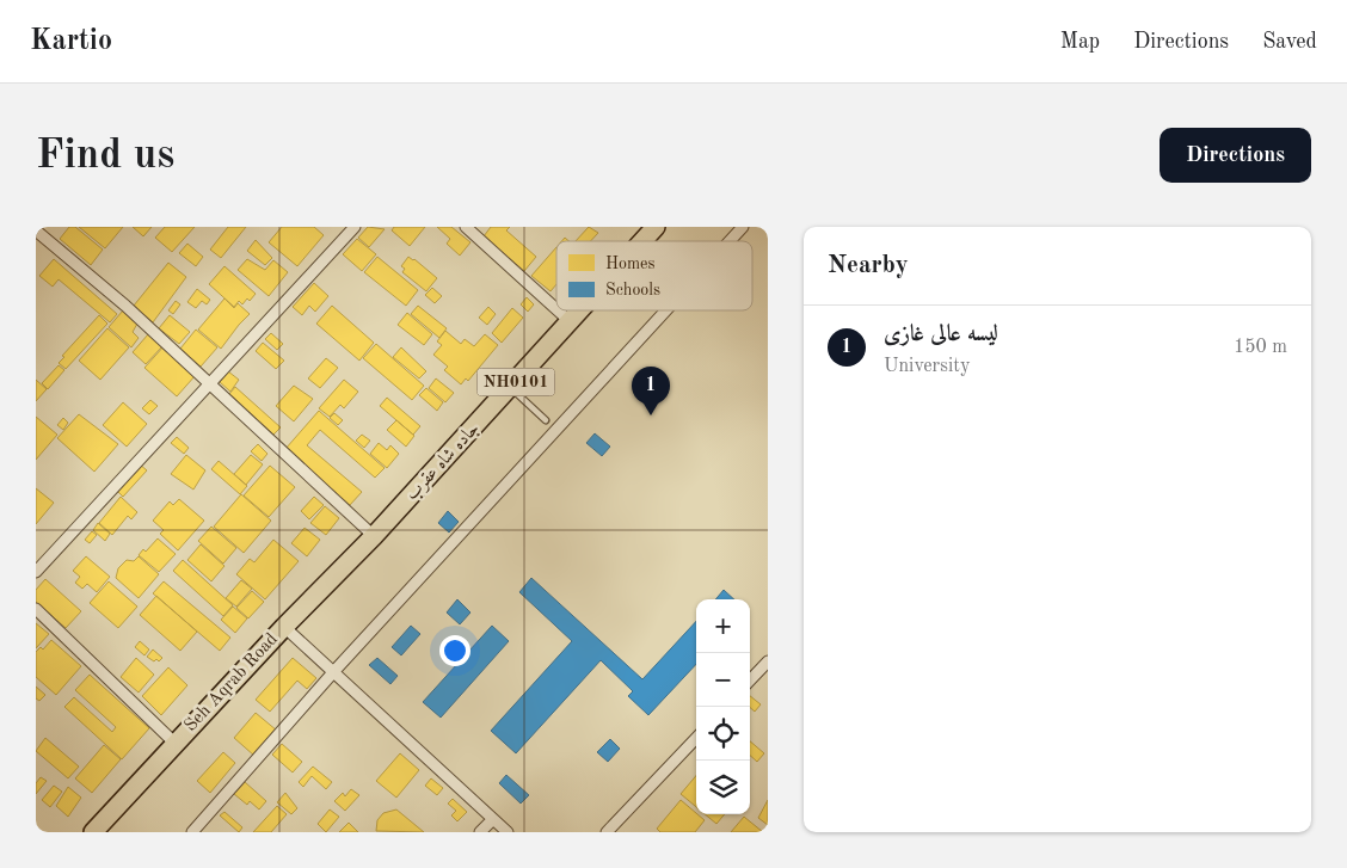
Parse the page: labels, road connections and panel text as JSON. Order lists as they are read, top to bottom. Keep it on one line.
{"streets":{"highway":["NH0101","جاده شاه عقرب","Seh Aqrab Road"]},"crossings":[["جاده شاه عقرب","Seh Aqrab Road"]],"legend":["Homes","Schools"],"page":{"header":"Kartio","nav":["Map","Directions","Saved"],"buttons":"Directions","title":"Find us","heading":"Nearby","list":[{"mark":"1","name":"لیسه عالی غازی","note":"University","value":"150 m"}],"pins":"1","map_buttons":["+","−"]}}
